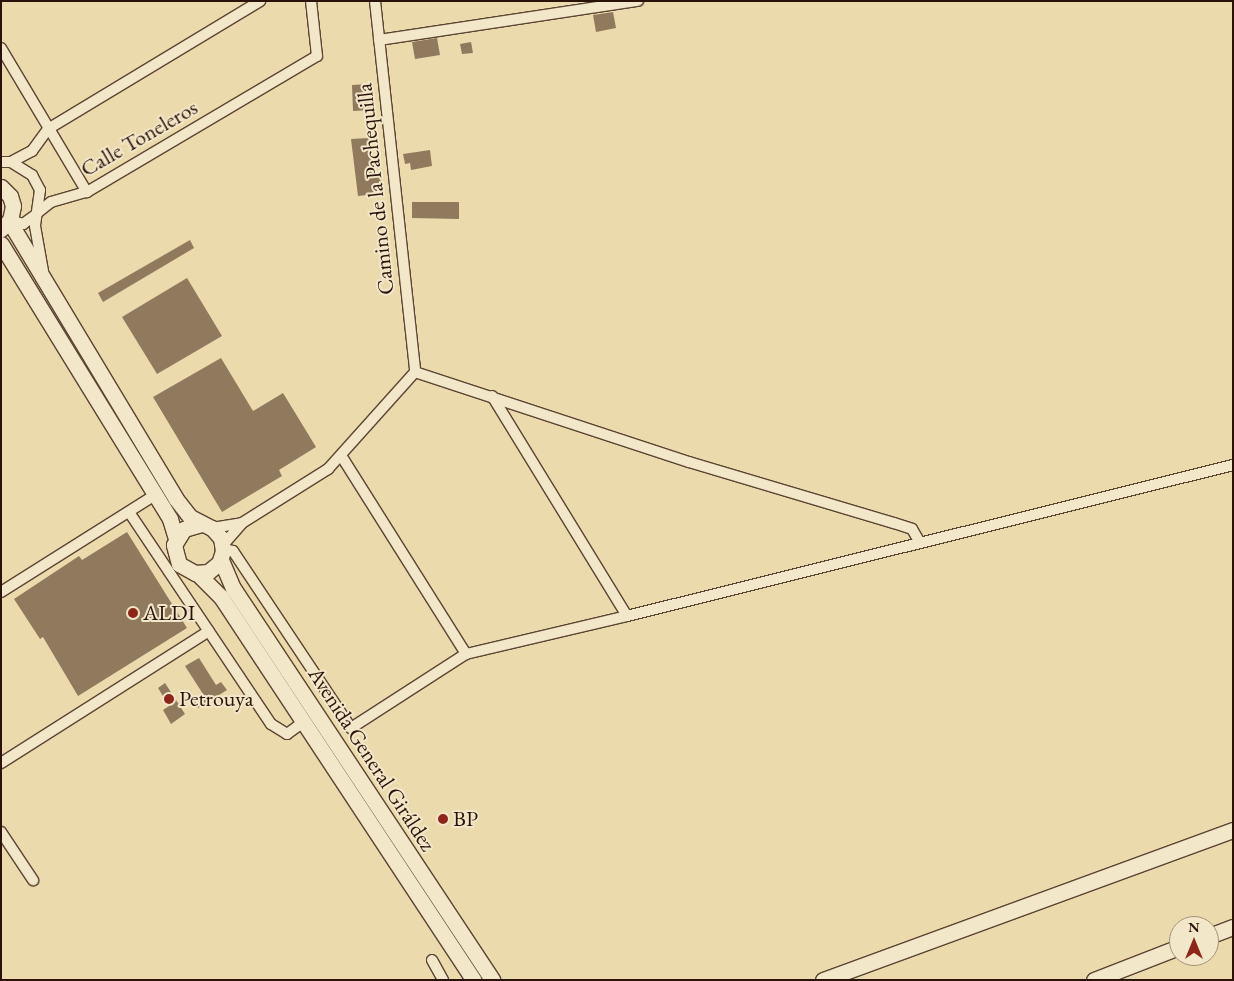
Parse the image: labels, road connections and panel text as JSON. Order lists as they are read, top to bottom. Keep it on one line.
{"streets":{"main road":["Avenida General Giráldez"],"street":["Calle Toneleros","Camino de la Pachequilla"]},"places":["ALDI","Petrouya","BP"],"north":"top"}
